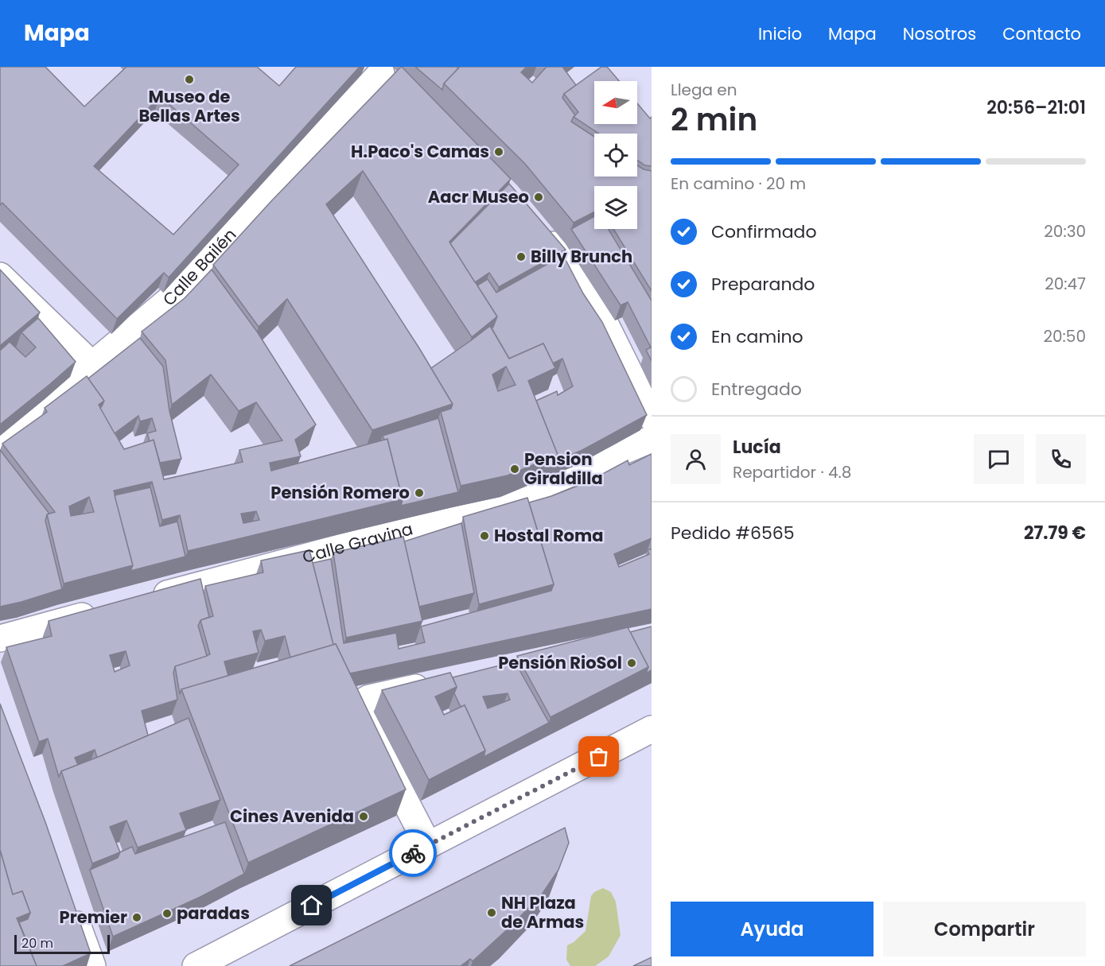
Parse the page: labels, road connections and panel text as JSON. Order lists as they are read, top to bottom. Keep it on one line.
{"streets":{"street":["Calle Bailén","Calle Gravina"]},"places":["Museo de Bellas Artes","H.Paco's Camas","Aacr Museo","Billy Brunch","Pension Giraldilla","Pensión Romero","Hostal Roma","Pensión RioSol","Cines Avenida","NH Plaza de Armas","paradas","Premier"],"scale_bar":"20 m","north":"left","page":{"header":"Mapa","nav":["Inicio","Mapa","Nosotros","Contacto"],"heading":["2 min","Llega en","20:56–21:01"],"panel":["Lucía","Repartidor · 4.8","Pedido #6565","27.79 €"],"bar":"En camino · 20 m","list":[["Confirmado","20:30"],["Preparando","20:47"],["En camino","20:50"],"Entregado"],"buttons":["Ayuda","Compartir"],"scale":"20 m"}}
